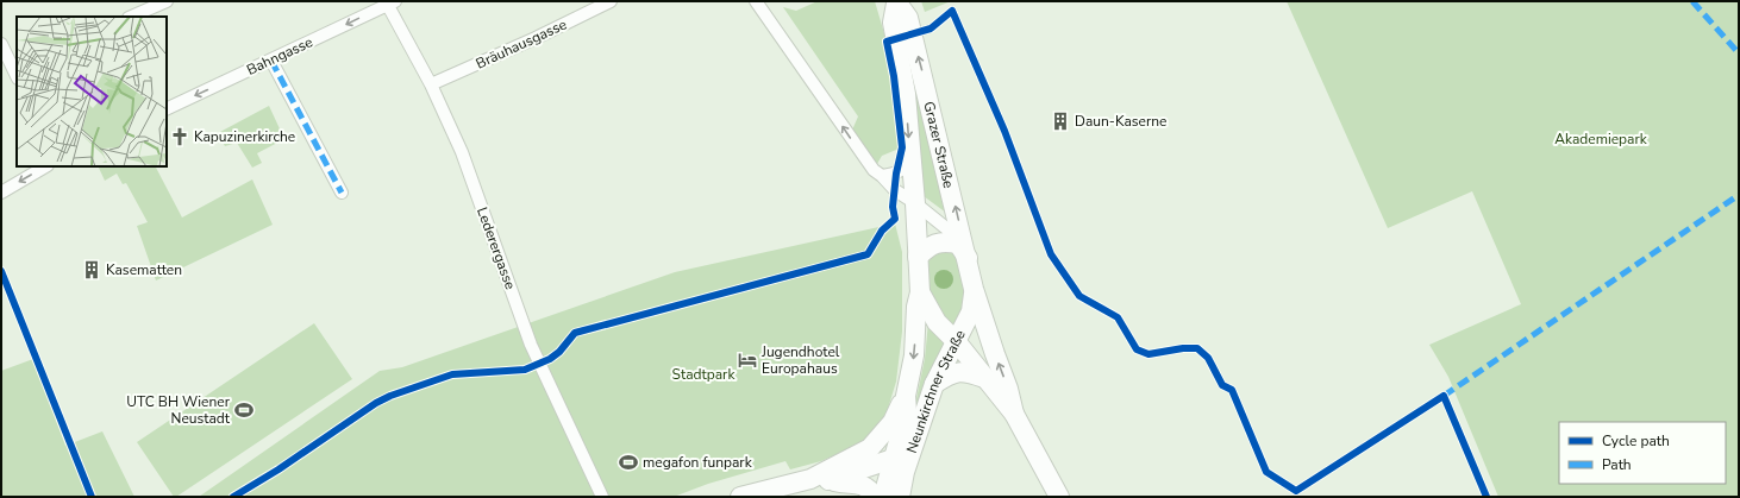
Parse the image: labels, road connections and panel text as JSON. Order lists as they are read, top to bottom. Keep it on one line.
{"streets":{"main road":["Grazer Straße","Neunkirchner Straße"],"street":["Bräuhausgasse","Bahngasse","Lederergasse"]},"crossings":[["Bräuhausgasse","Lederergasse"],["Bahngasse","Lederergasse"],["Grazer Straße","Neunkirchner Straße"]],"one_way":["Bahngasse"],"parks":["Akademiepark","Stadtpark"],"places":{"building":["Daun-Kaserne","Kasematten"],"church":["Kapuzinerkirche"],"hotel":["Jugendhotel Europahaus"],"sports":["UTC BH Wiener Neustadt","megafon funpark"]},"legend":["Cycle path","Path"]}
